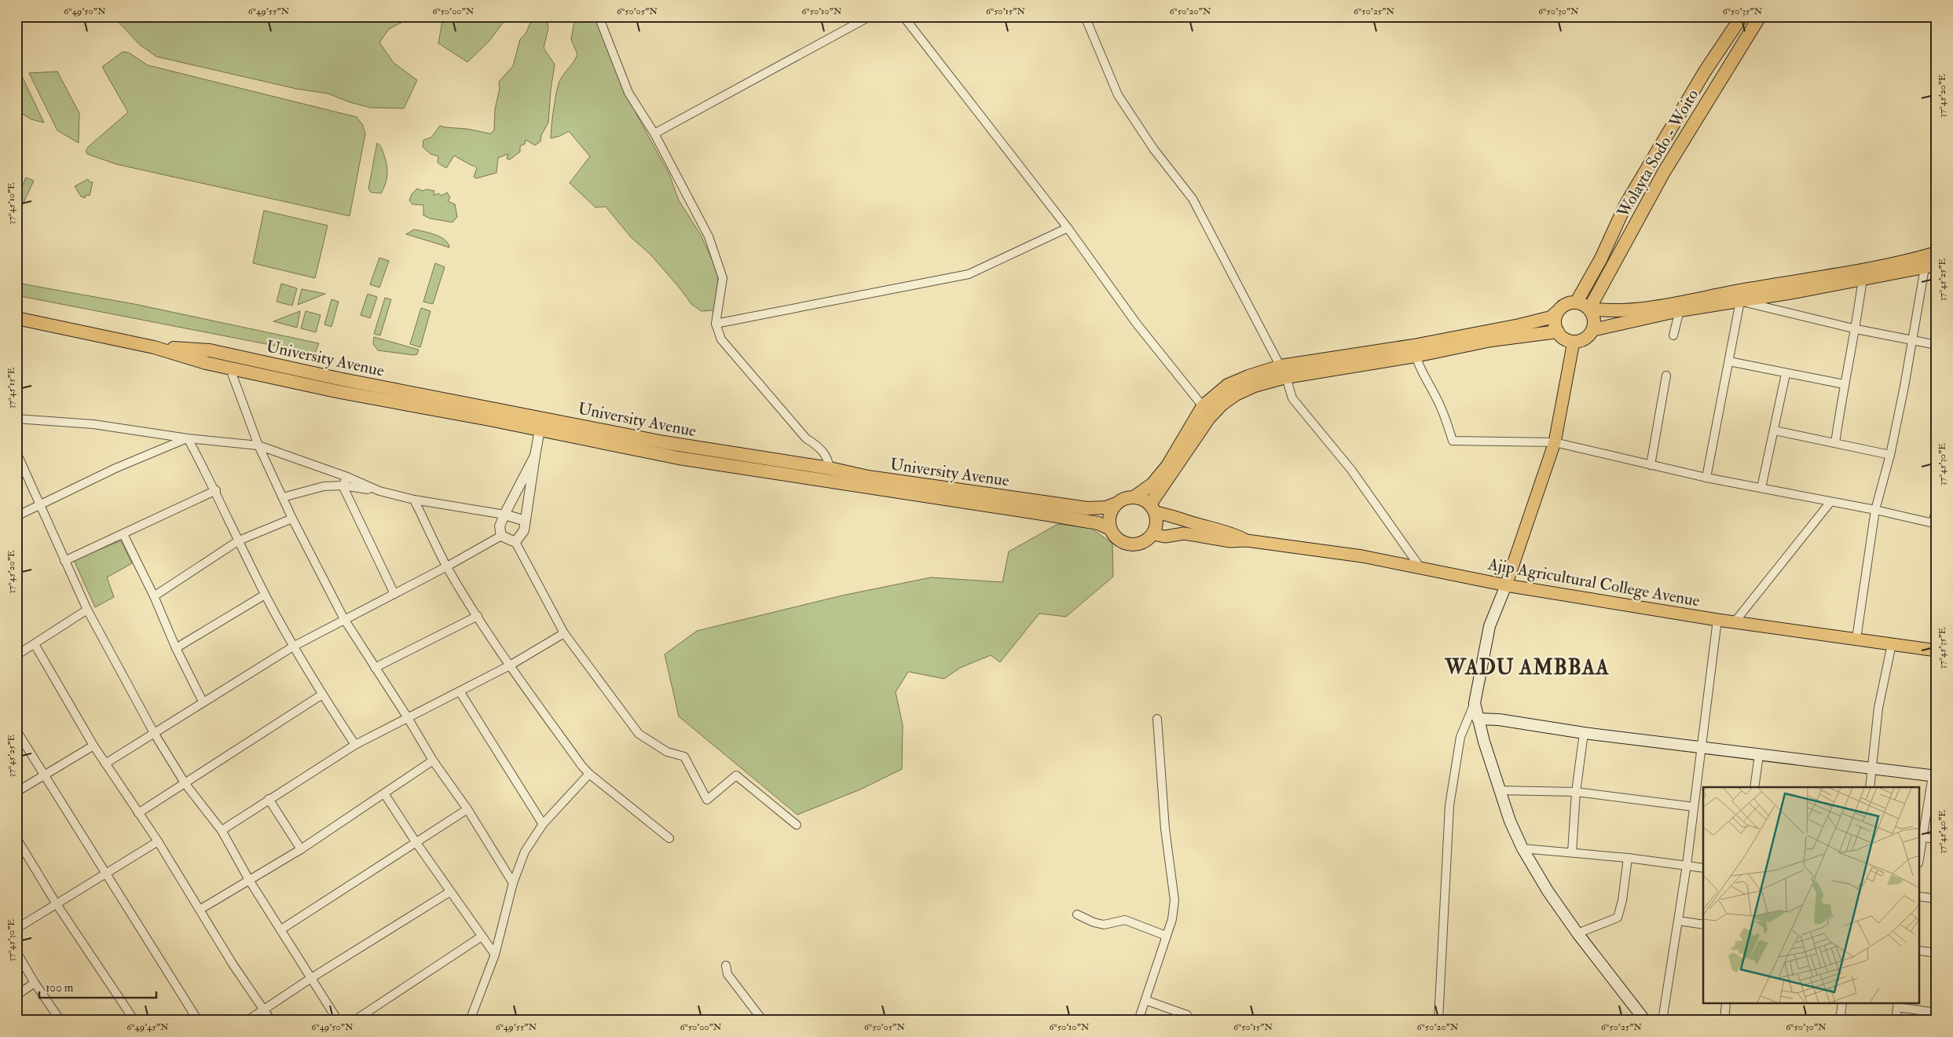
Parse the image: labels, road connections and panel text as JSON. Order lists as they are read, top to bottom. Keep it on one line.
{"streets":{"highway":["Wolayta Sodo - Woito","University Avenue"],"main road":["Ajip Agricultural College Avenue"]},"districts":["WADU AMBBAA"],"scale_bar":"100 m","coordinates":["6°49'50\"N","6°49'55\"N","6°50'00\"N","6°50'05\"N","6°50'10\"N","6°50'15\"N","6°50'20\"N","6°50'25\"N","6°50'30\"N","6°50'35\"N","37°45'20\"E","37°45'10\"E","37°45'25\"E","37°45'15\"E","37°45'30\"E","37°45'35\"E","37°45'40\"E","6°49'45\"N"]}
